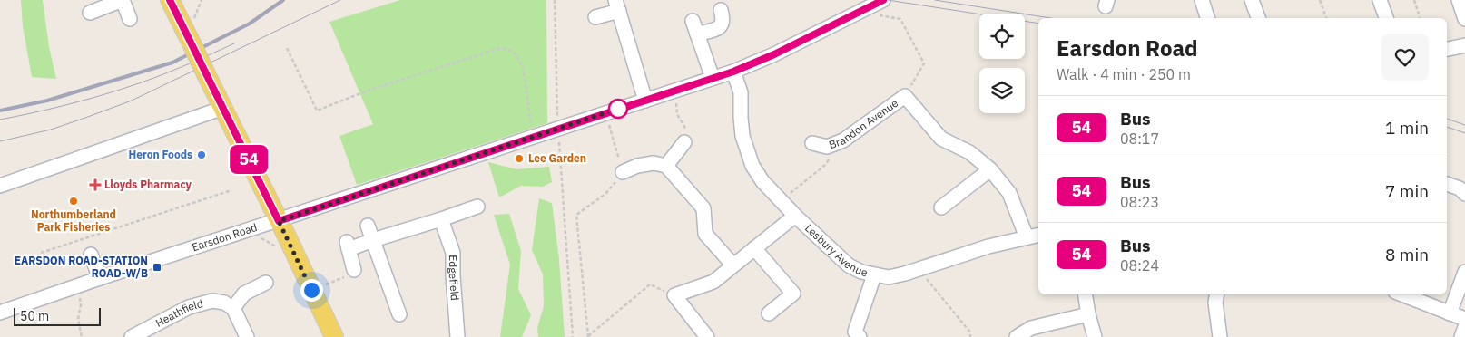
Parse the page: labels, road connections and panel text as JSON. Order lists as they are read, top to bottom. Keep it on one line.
{"streets":{"street":["Brandon Avenue","Earsdon Road","Lesbury Avenue","Edgefield","Heathfield"]},"crossings":[["Brandon Avenue","Lesbury Avenue"],["Earsdon Road","Lesbury Avenue"]],"places":{"other":["Heron Foods","Lee Garden","Northumberland Park Fisheries"],"health":["Lloyds Pharmacy"],"transit":["EARSDON ROAD-STATION ROAD-W/B"]},"lines":["bus line 54"],"scale_bar":"50 m","page":{"on_map":"54","heading":["Earsdon Road","Walk · 4 min · 250 m"],"list":[{"mark":"54","name":"Bus","note":"08:17","value":"1 min"},{"mark":"54","name":"Bus","note":"08:23","value":"7 min"},{"mark":"54","name":"Bus","note":"08:24","value":"8 min"}],"scale":"50 m"}}
